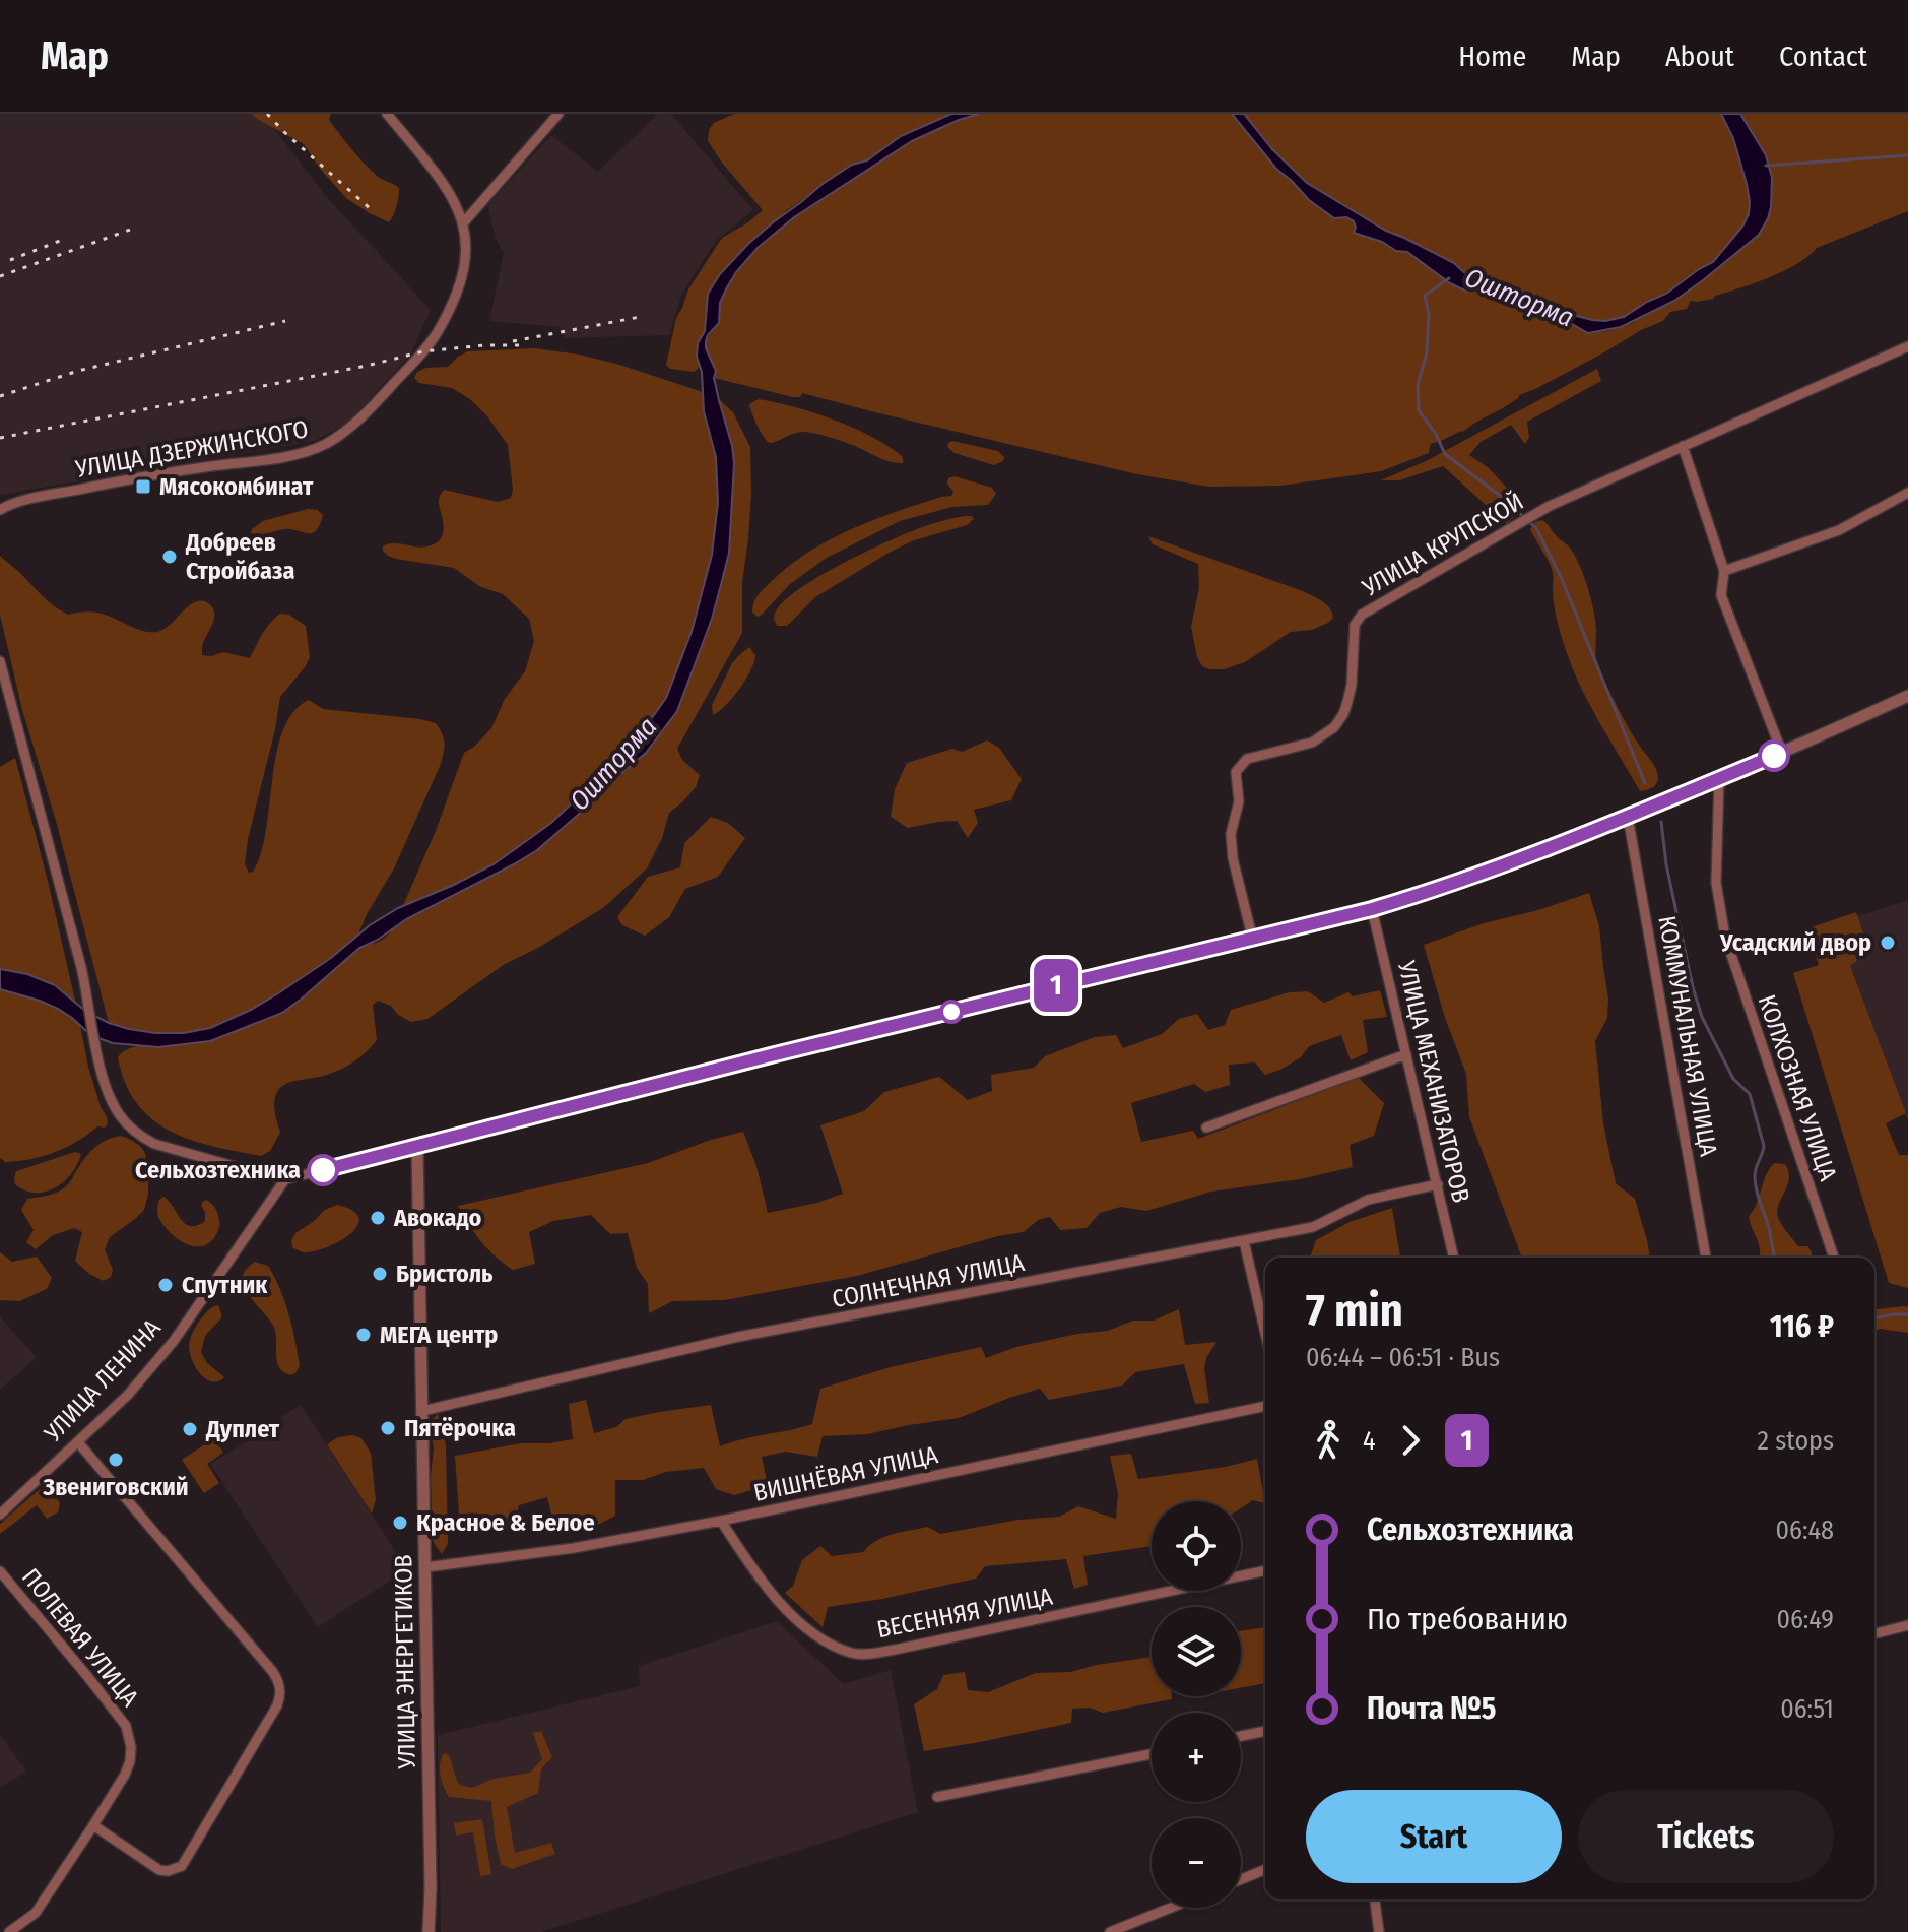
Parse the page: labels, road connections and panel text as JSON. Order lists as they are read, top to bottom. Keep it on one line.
{"streets":{"street":["УЛИЦА ДЗЕРЖИНСКОГО","УЛИЦА КРУПСКОЙ","КОММУНАЛЬНАЯ УЛИЦА","УЛИЦА МЕХАНИЗАТОРОВ","КОЛХОЗНАЯ УЛИЦА","СОЛНЕЧНАЯ УЛИЦА","УЛИЦА ЛЕНИНА","ВИШНЁВАЯ УЛИЦА","ВЕСЕННЯЯ УЛИЦА","ПОЛЕВАЯ УЛИЦА","УЛИЦА ЭНЕРГЕТИКОВ"]},"crossings":[["УЛИЦА МЕХАНИЗАТОРОВ","СОЛНЕЧНАЯ УЛИЦА"],["СОЛНЕЧНАЯ УЛИЦА","УЛИЦА ЭНЕРГЕТИКОВ"],["ВИШНЁВАЯ УЛИЦА","ВЕСЕННЯЯ УЛИЦА"],["ВИШНЁВАЯ УЛИЦА","УЛИЦА ЭНЕРГЕТИКОВ"]],"water":["Ошторма"],"places":{"transit":["Мясокомбинат"],"other":["Добреев Стройбаза","Усадский двор","Сельхозтехника","Авокадо","Бристоль","Спутник","МЕГА центр","Пятёрочка","Дуплет","Звениговский","Красное & Белое"]},"lines":["bus line 1"],"page":{"header":"Map","nav":["Home","Map","About","Contact"],"on_map":"1","heading":["7 min","06:44 – 06:51 · Bus","116 ₽"],"legs":["4","1","2 stops"],"list":[{"name":"Сельхозтехника","value":"06:48"},{"name":"По требованию","value":"06:49"},{"name":"Почта №5","value":"06:51"}],"map_buttons":["+","−"],"buttons":["Start","Tickets"]}}
